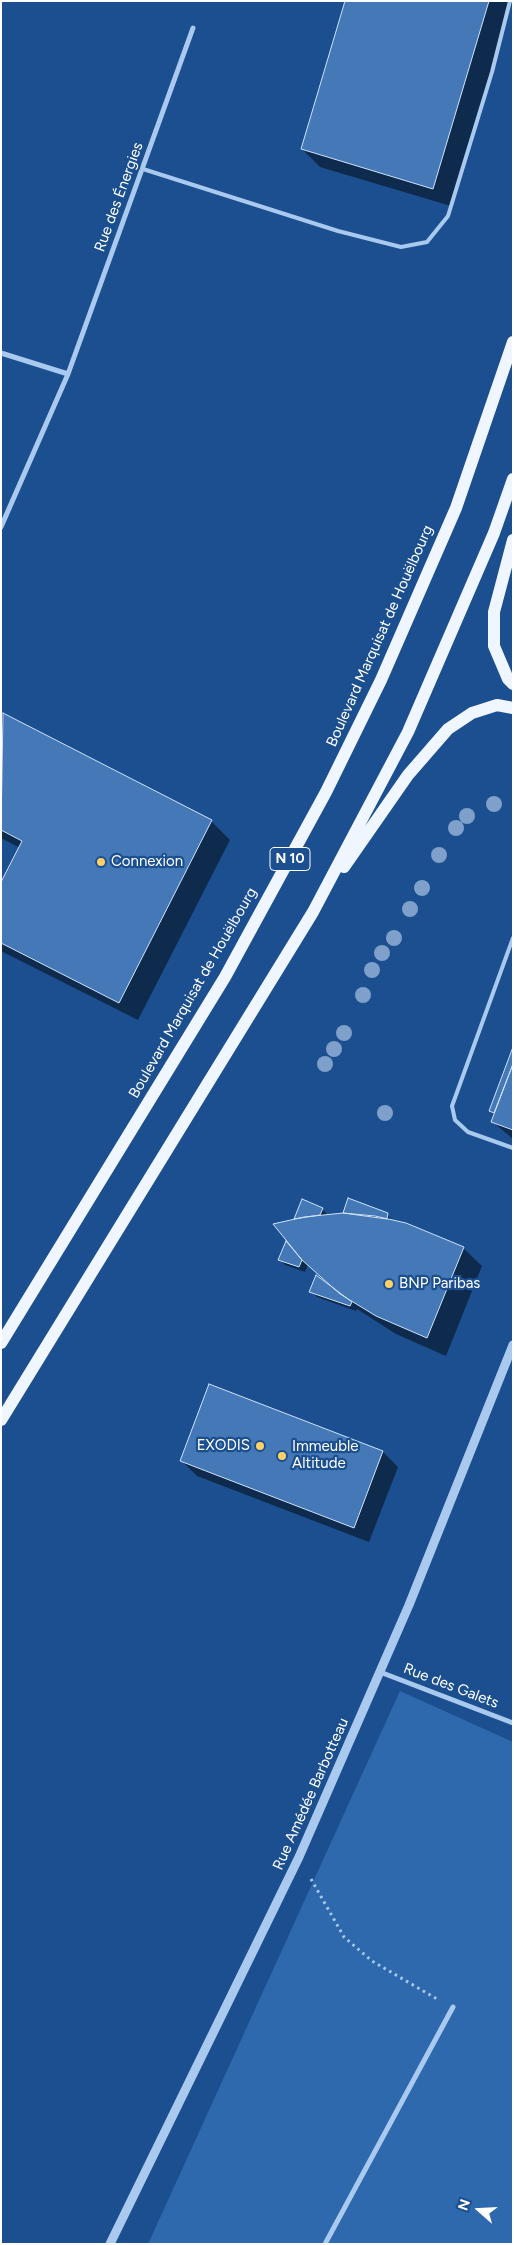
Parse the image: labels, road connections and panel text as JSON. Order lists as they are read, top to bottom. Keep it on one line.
{"streets":{"main road":["Boulevard Marquisat de Houëlbourg","N 10"],"street":["Rue des Énergies","Rue des Galets","Rue Amédée Barbotteau"]},"crossings":[["Rue des Galets","Rue Amédée Barbotteau"]],"places":["Connexion","BNP Paribas","EXODIS","Immeuble Altitude"],"north":"left"}
